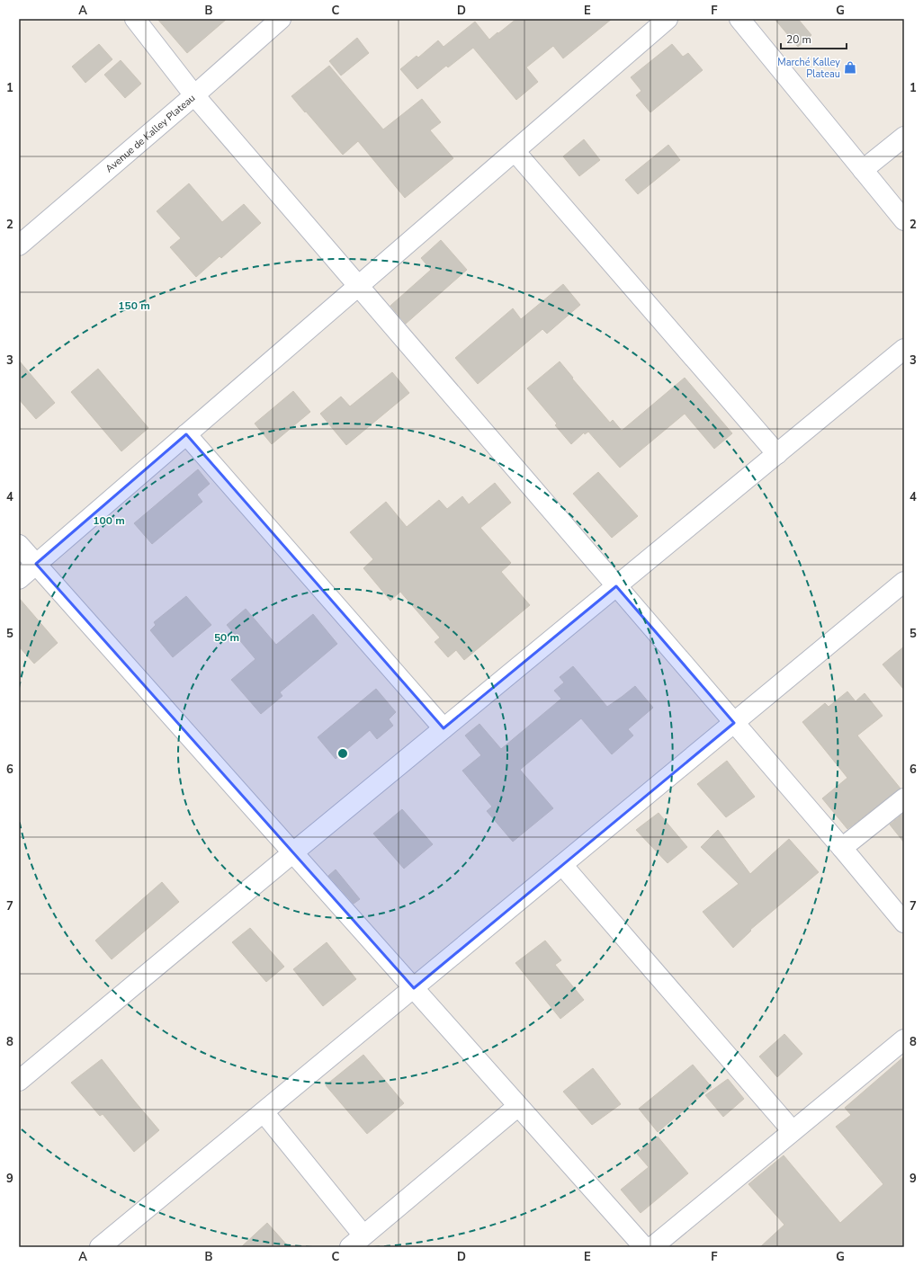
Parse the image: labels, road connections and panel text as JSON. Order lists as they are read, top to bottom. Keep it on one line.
{"streets":{"street":["Avenue de Kalley Plateau"]},"places":{"shop":["Marché Kalley Plateau"]},"scale_bar":"20 m","grid":{"columns":["A","B","C","D","E","F","G"],"rows":["1","2","3","4","5","6","7","8","9"]},"rings":["150 m","100 m","50 m"]}
